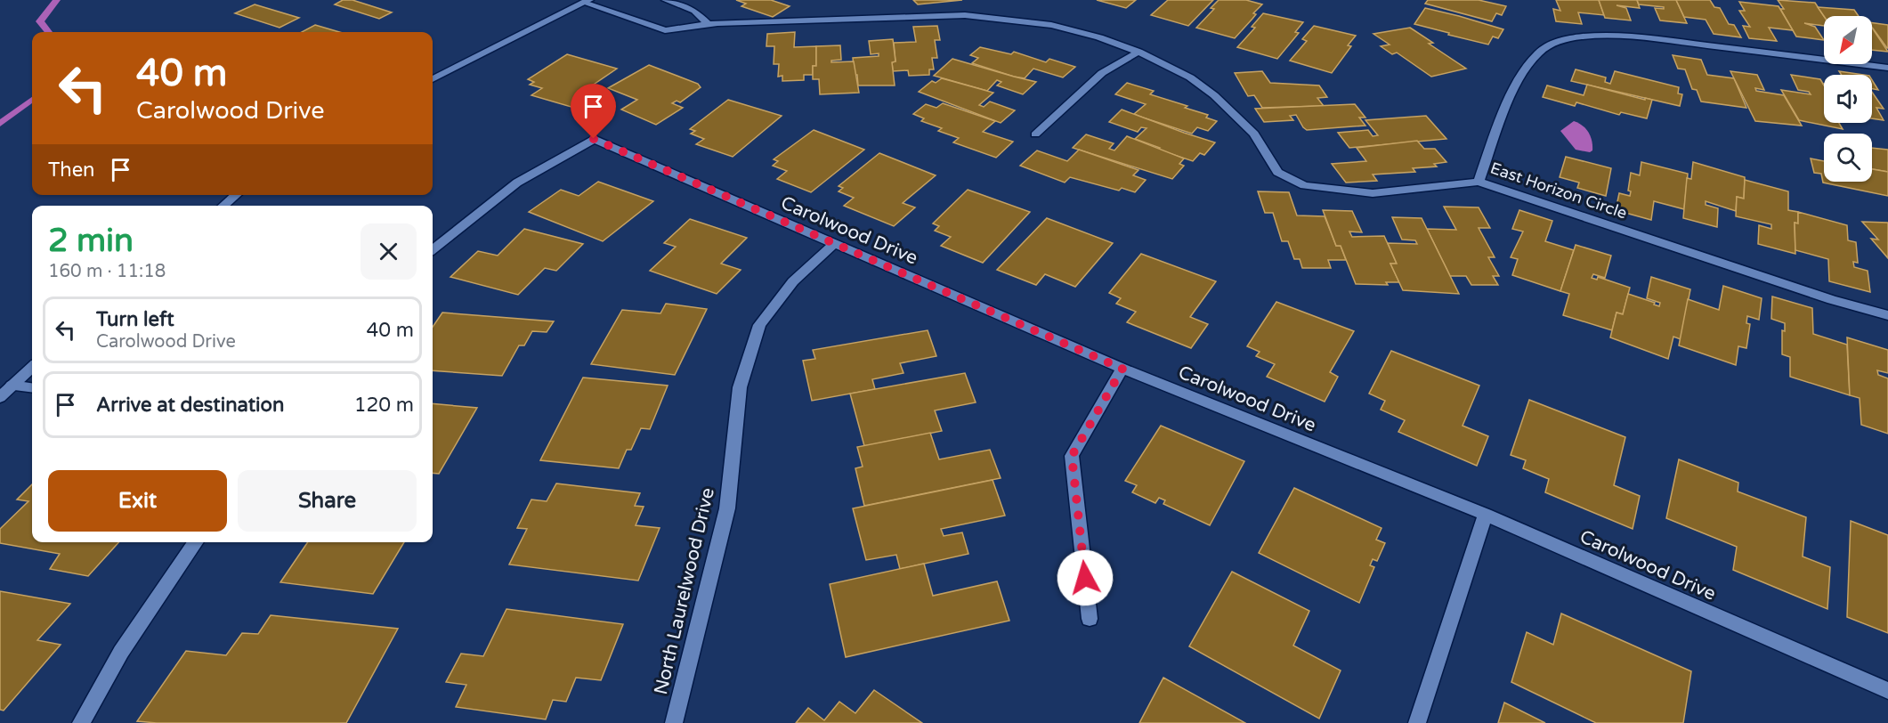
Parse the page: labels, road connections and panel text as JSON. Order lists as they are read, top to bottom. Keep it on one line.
{"streets":{"street":["East Horizon Circle","Carolwood Drive","North Laurelwood Drive"]},"crossings":[["Carolwood Drive","North Laurelwood Drive"]],"north":"bottom left","page":{"turn":["40 m","Carolwood Drive"],"then":"Then","heading":["2 min","160 m · 11:18"],"list":[{"name":"Turn left","note":"Carolwood Drive","value":"40 m"},{"name":"Arrive at destination","value":"120 m"}],"buttons":["Exit","Share"]}}
